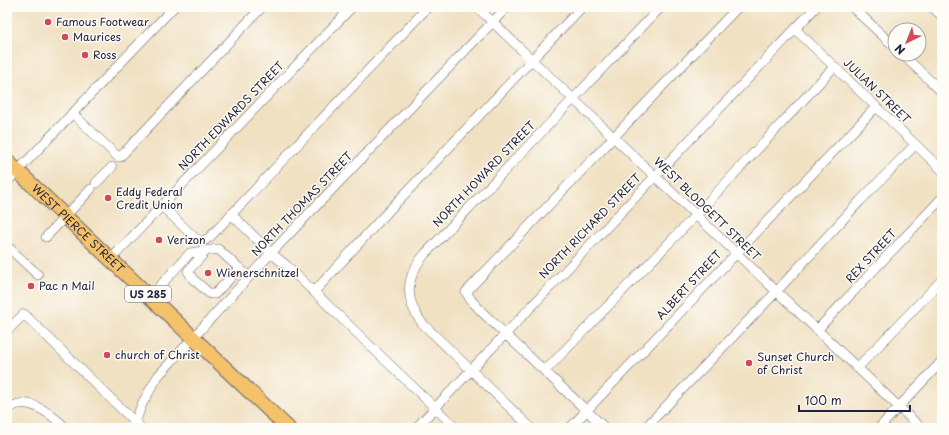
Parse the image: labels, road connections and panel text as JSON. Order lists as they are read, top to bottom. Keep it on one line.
{"streets":{"highway":["WEST PIERCE STREET","US 285"],"street":["JULIAN STREET","NORTH EDWARDS STREET","NORTH HOWARD STREET","NORTH THOMAS STREET","WEST BLODGETT STREET","NORTH RICHARD STREET","REX STREET","ALBERT STREET"]},"crossings":[["JULIAN STREET","NORTH RICHARD STREET"],["JULIAN STREET","ALBERT STREET"],["NORTH EDWARDS STREET","WEST PIERCE STREET"],["NORTH HOWARD STREET","WEST BLODGETT STREET"],["NORTH HOWARD STREET","NORTH RICHARD STREET"],["NORTH THOMAS STREET","WEST BLODGETT STREET"],["NORTH THOMAS STREET","WEST PIERCE STREET"],["WEST BLODGETT STREET","NORTH RICHARD STREET"],["WEST BLODGETT STREET","REX STREET"],["WEST BLODGETT STREET","ALBERT STREET"]],"places":["Famous Footwear","Maurices","Ross","Eddy Federal Credit Union","Verizon","Wienerschnitzel","Pac n Mail","church of Christ","Sunset Church of Christ"],"scale_bar":"100 m","north":"bottom left"}
